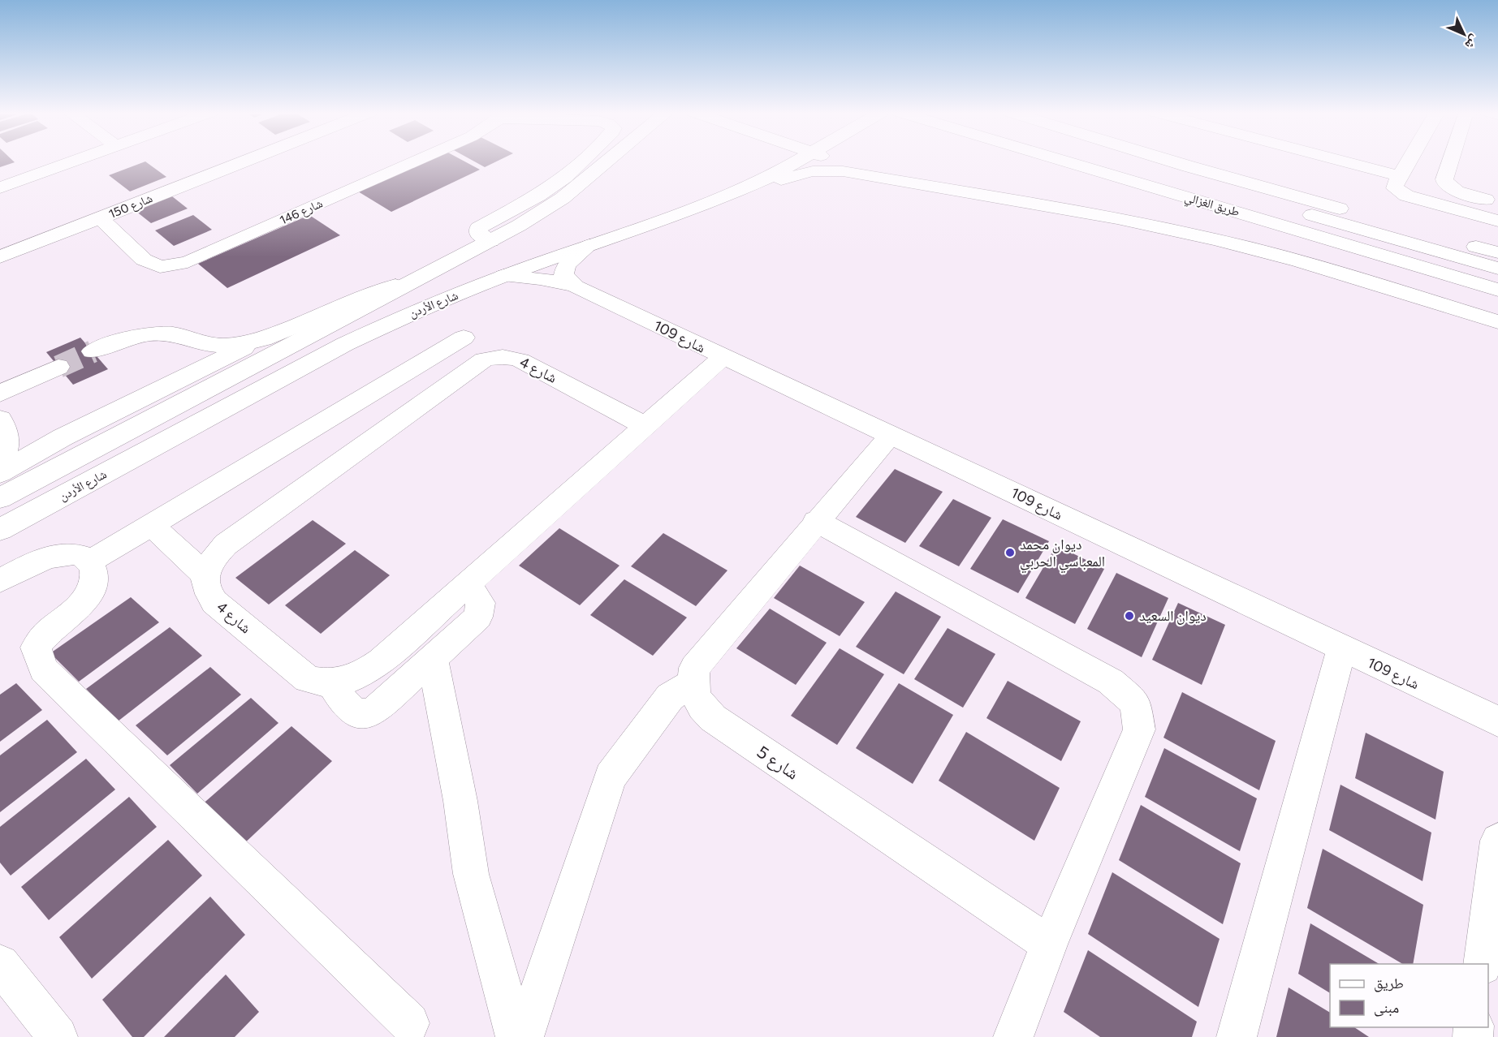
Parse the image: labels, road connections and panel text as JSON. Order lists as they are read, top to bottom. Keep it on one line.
{"streets":{"main road":["طريق الغزالي","شارع 150","شارع 146","شارع الأردن","شارع 109","شارع 4","شارع 5"]},"crossings":[["شارع 150","شارع 146"],["شارع الأردن","شارع 109"],["شارع 109","شارع 4"]],"places":["ديوان محمد المعباسي الحربي","ديوان السعيد"],"legend":["طريق","مبنى"],"north":"bottom right"}
